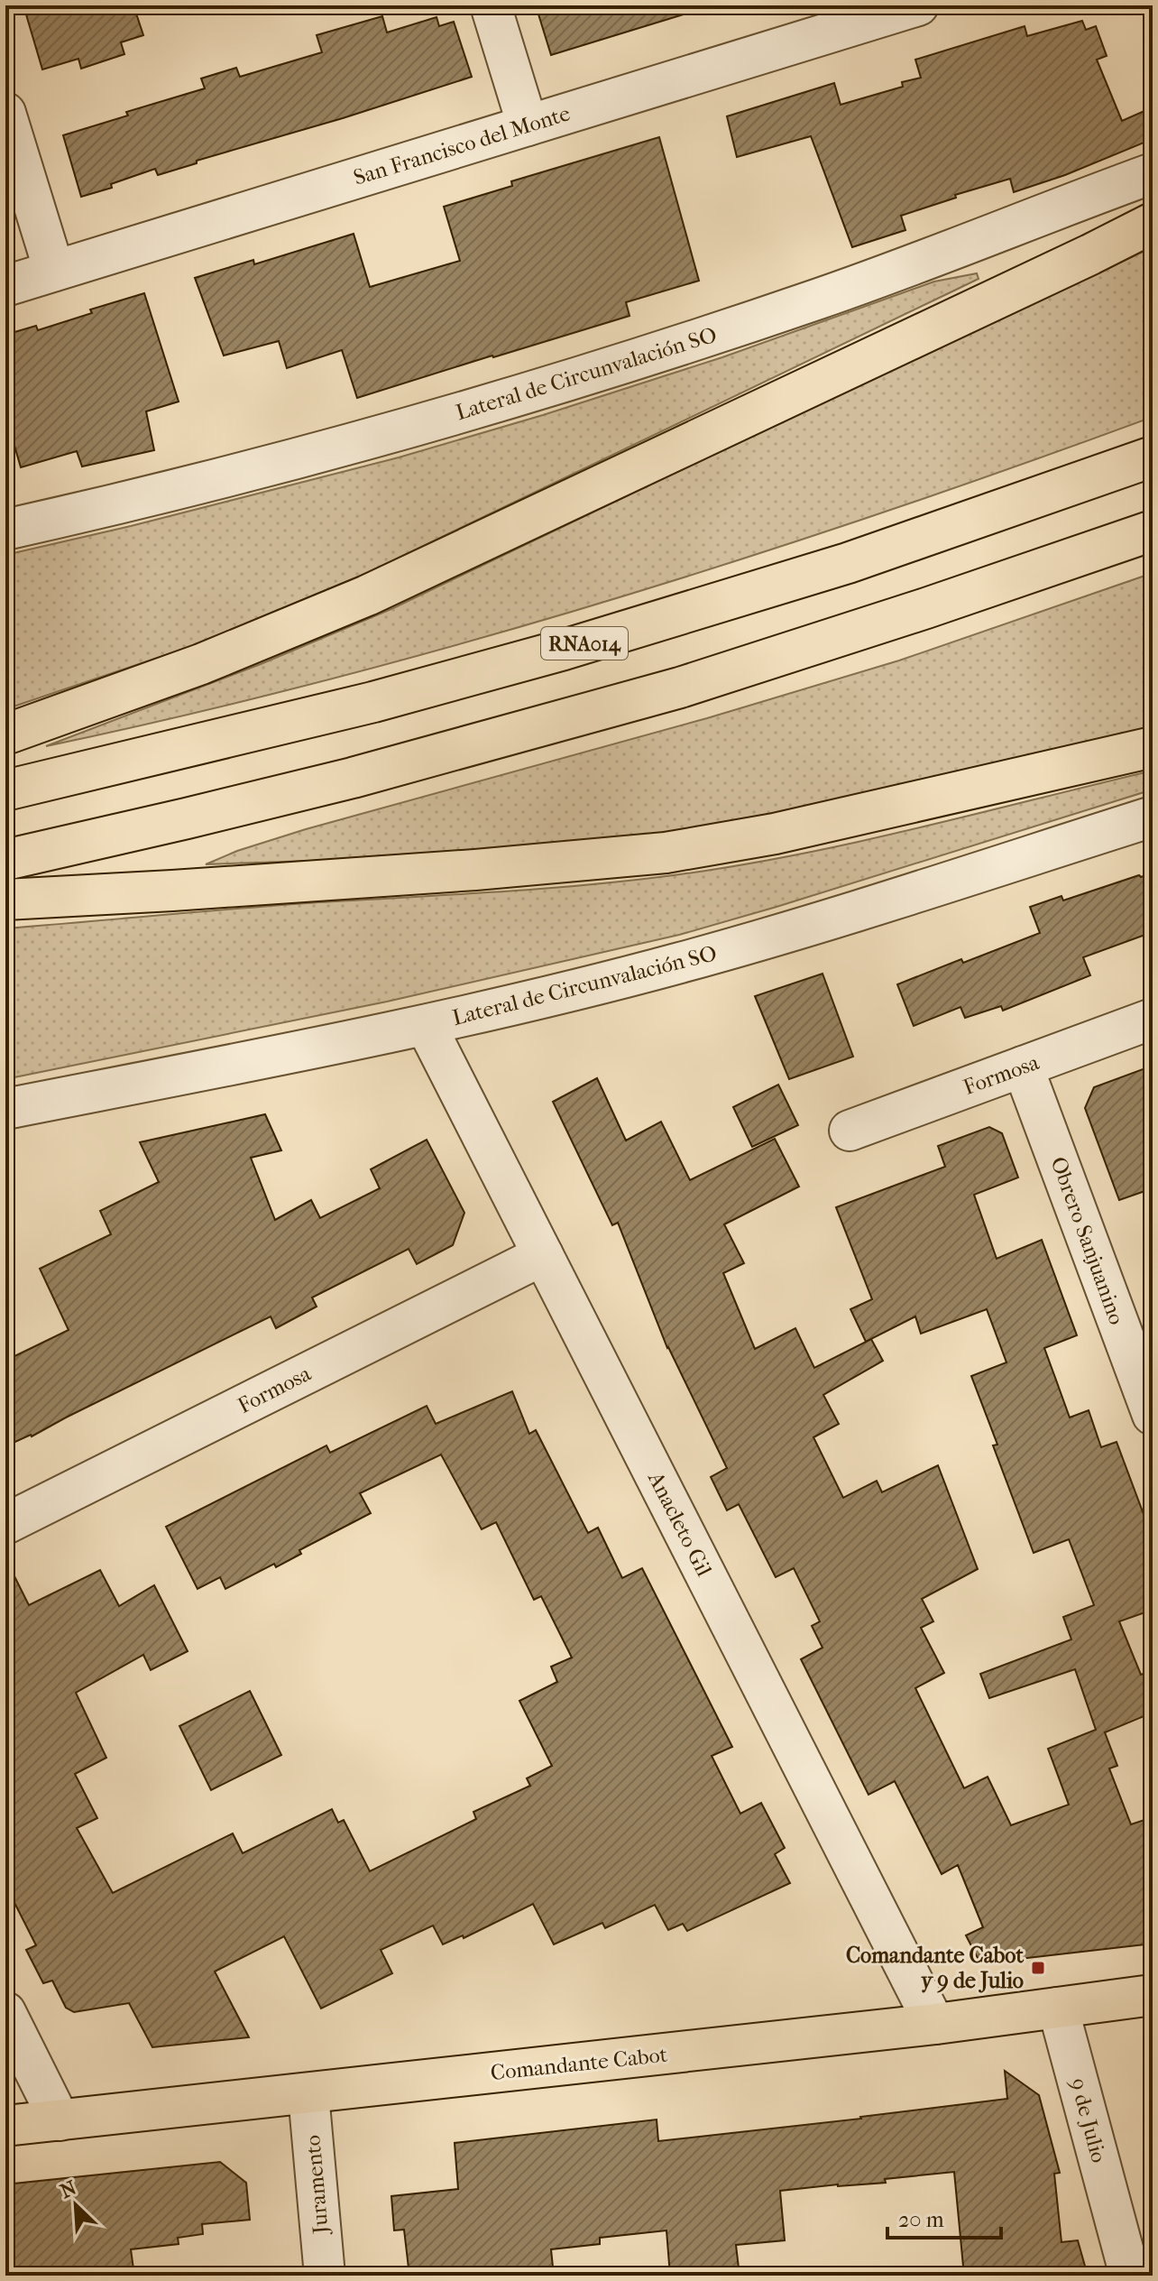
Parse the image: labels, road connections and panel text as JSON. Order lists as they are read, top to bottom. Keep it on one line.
{"streets":{"main road":["RNA014","Comandante Cabot"],"street":["San Francisco del Monte","Lateral de Circunvalación SO","Formosa","Obrero Sanjuanino","Anacleto Gil","9 de Julio","Juramento"]},"crossings":[["Lateral de Circunvalación SO","Anacleto Gil"],["Formosa","Obrero Sanjuanino"],["Formosa","Anacleto Gil"],["Anacleto Gil","Comandante Cabot"],["Comandante Cabot","9 de Julio"],["Comandante Cabot","Juramento"]],"places":{"transit":["Comandante Cabot y 9 de Julio"]},"scale_bar":"20 m","north":"top left"}
